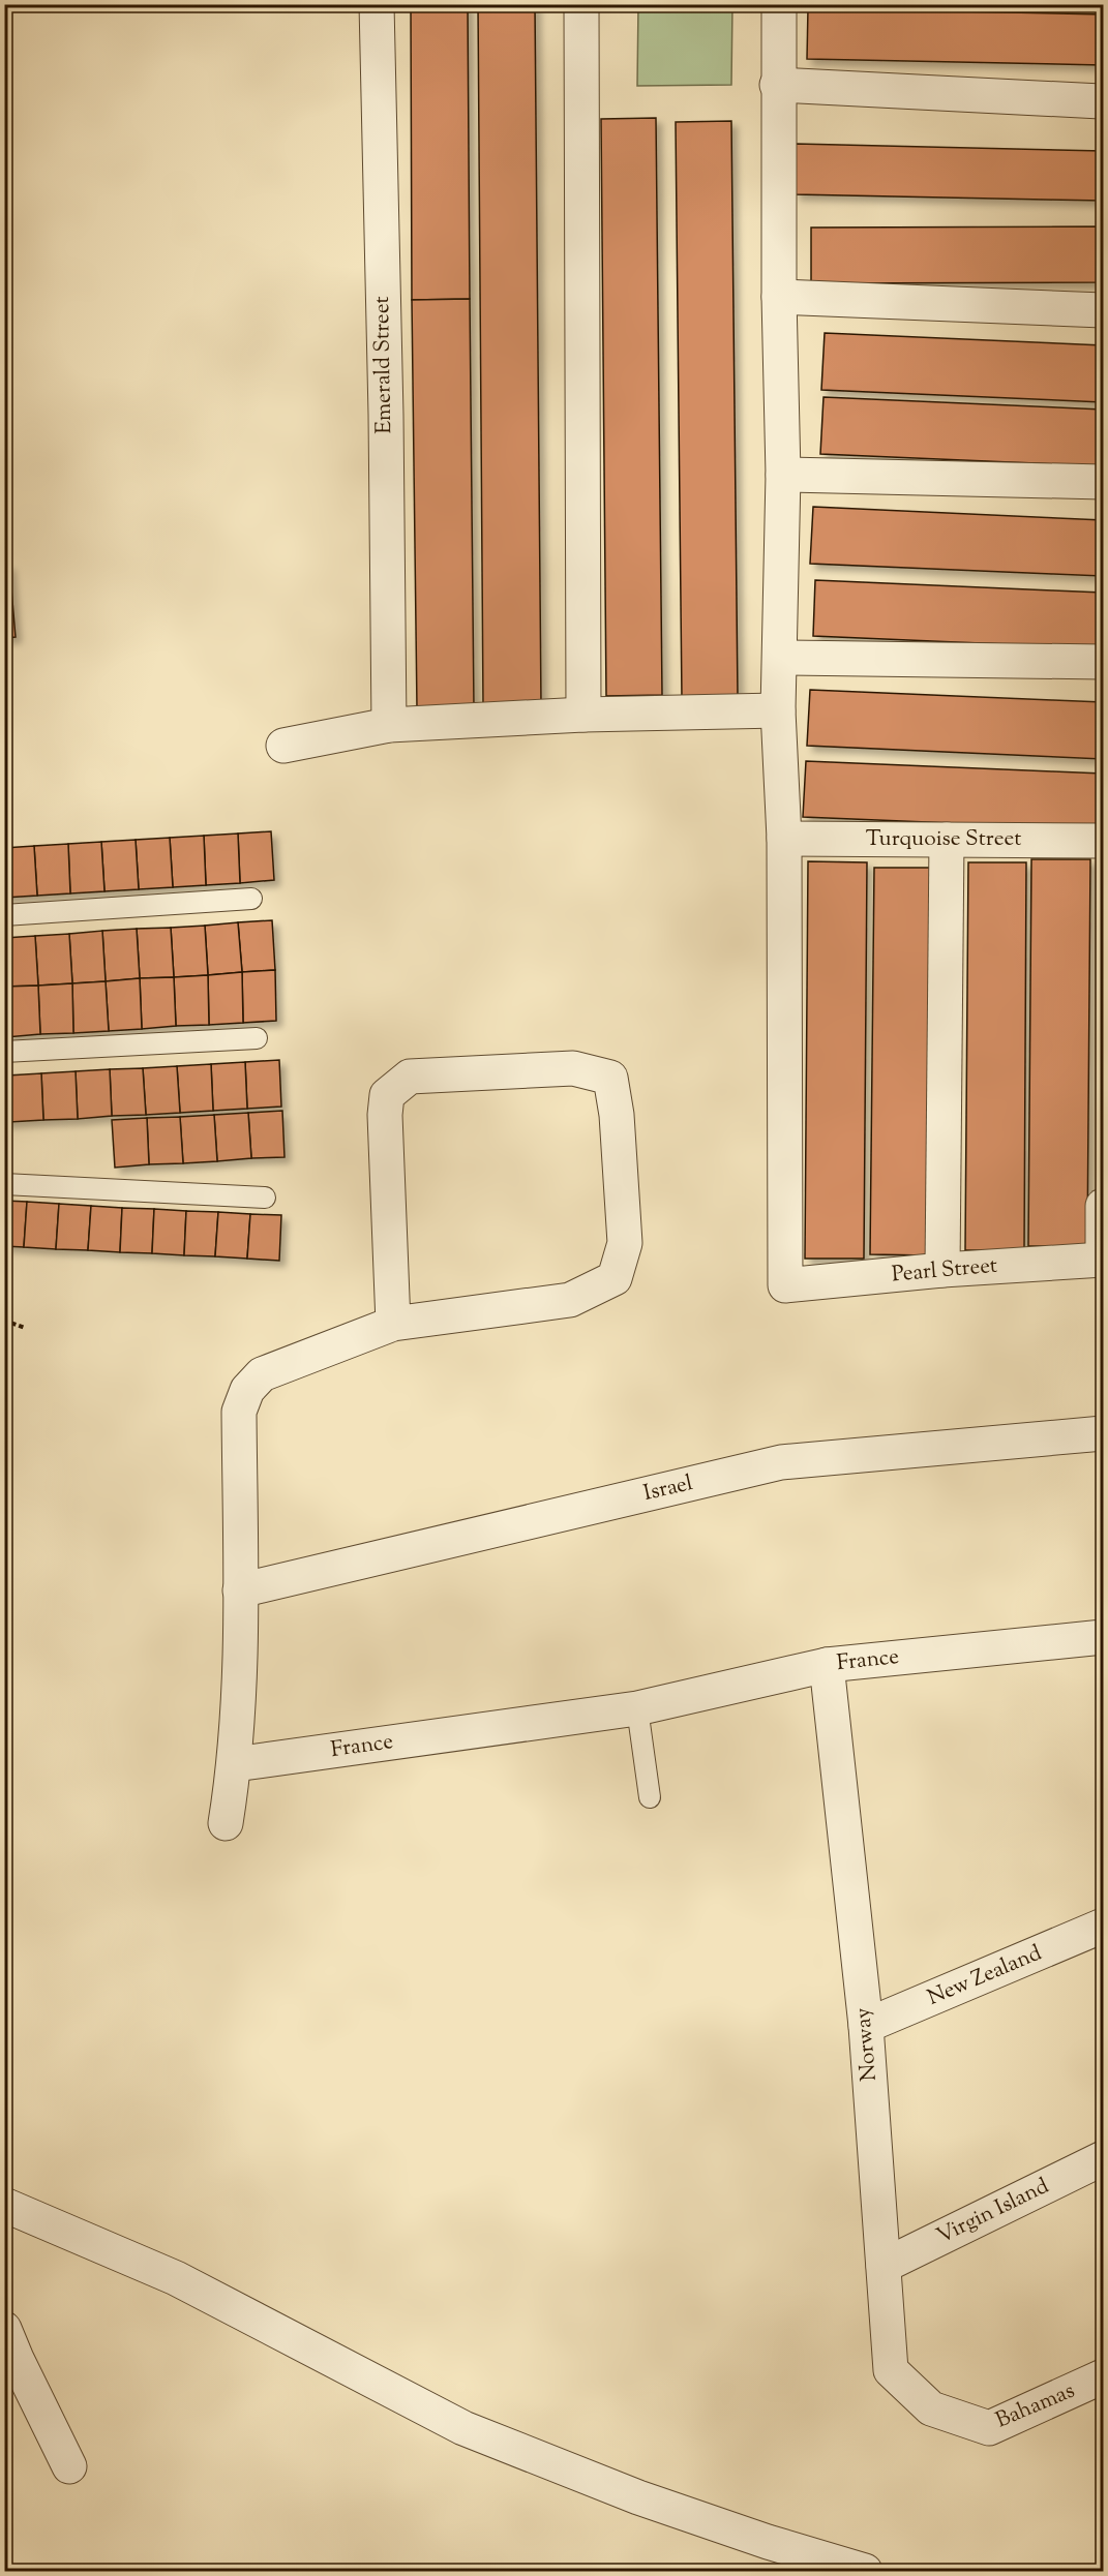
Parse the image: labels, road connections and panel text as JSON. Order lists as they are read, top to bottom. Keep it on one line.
{"streets":{"street":["Emerald Street","Turquoise Street","Pearl Street","Israel","France","New Zealand","Norway","Virgin Island","Bahamas"]},"crossings":[["Turquoise Street","Pearl Street"],["France","Norway"],["New Zealand","Norway"],["Norway","Virgin Island"],["Norway","Bahamas"]]}
